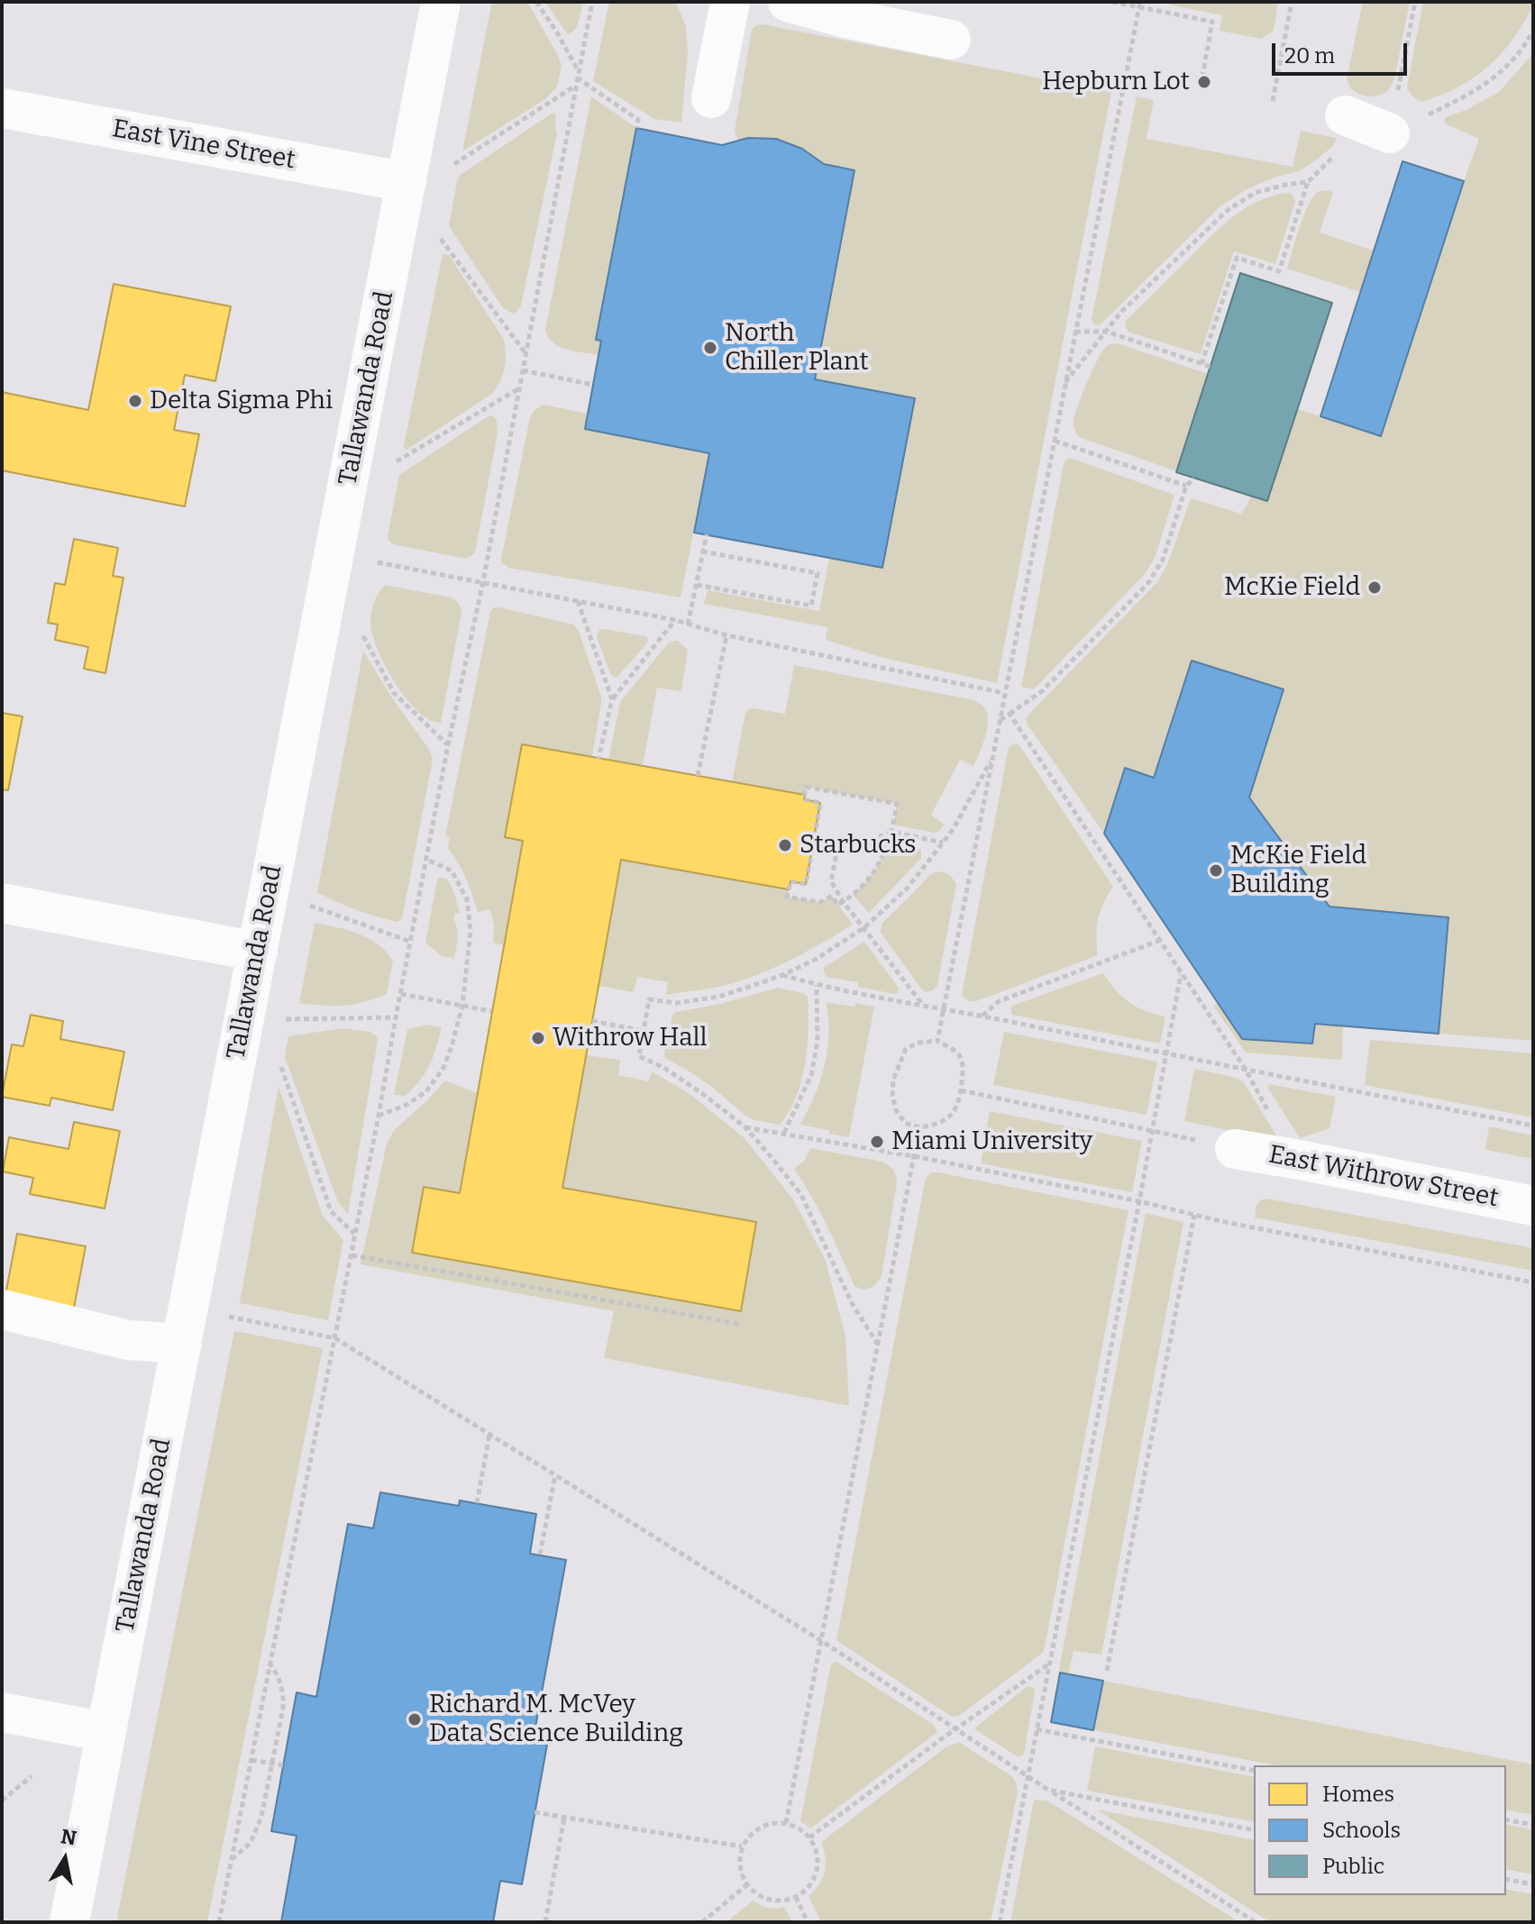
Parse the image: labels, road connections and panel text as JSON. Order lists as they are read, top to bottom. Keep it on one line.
{"streets":{"street":["East Vine Street","Tallawanda Road","East Withrow Street"]},"crossings":[["East Vine Street","Tallawanda Road"]],"places":["Hepburn Lot","North Chiller Plant","Delta Sigma Phi","McKie Field","Starbucks","McKie Field Building","Withrow Hall","Miami University","Richard M. McVey Data Science Building"],"legend":["Homes","Schools","Public"],"scale_bar":"20 m","north":"top"}
